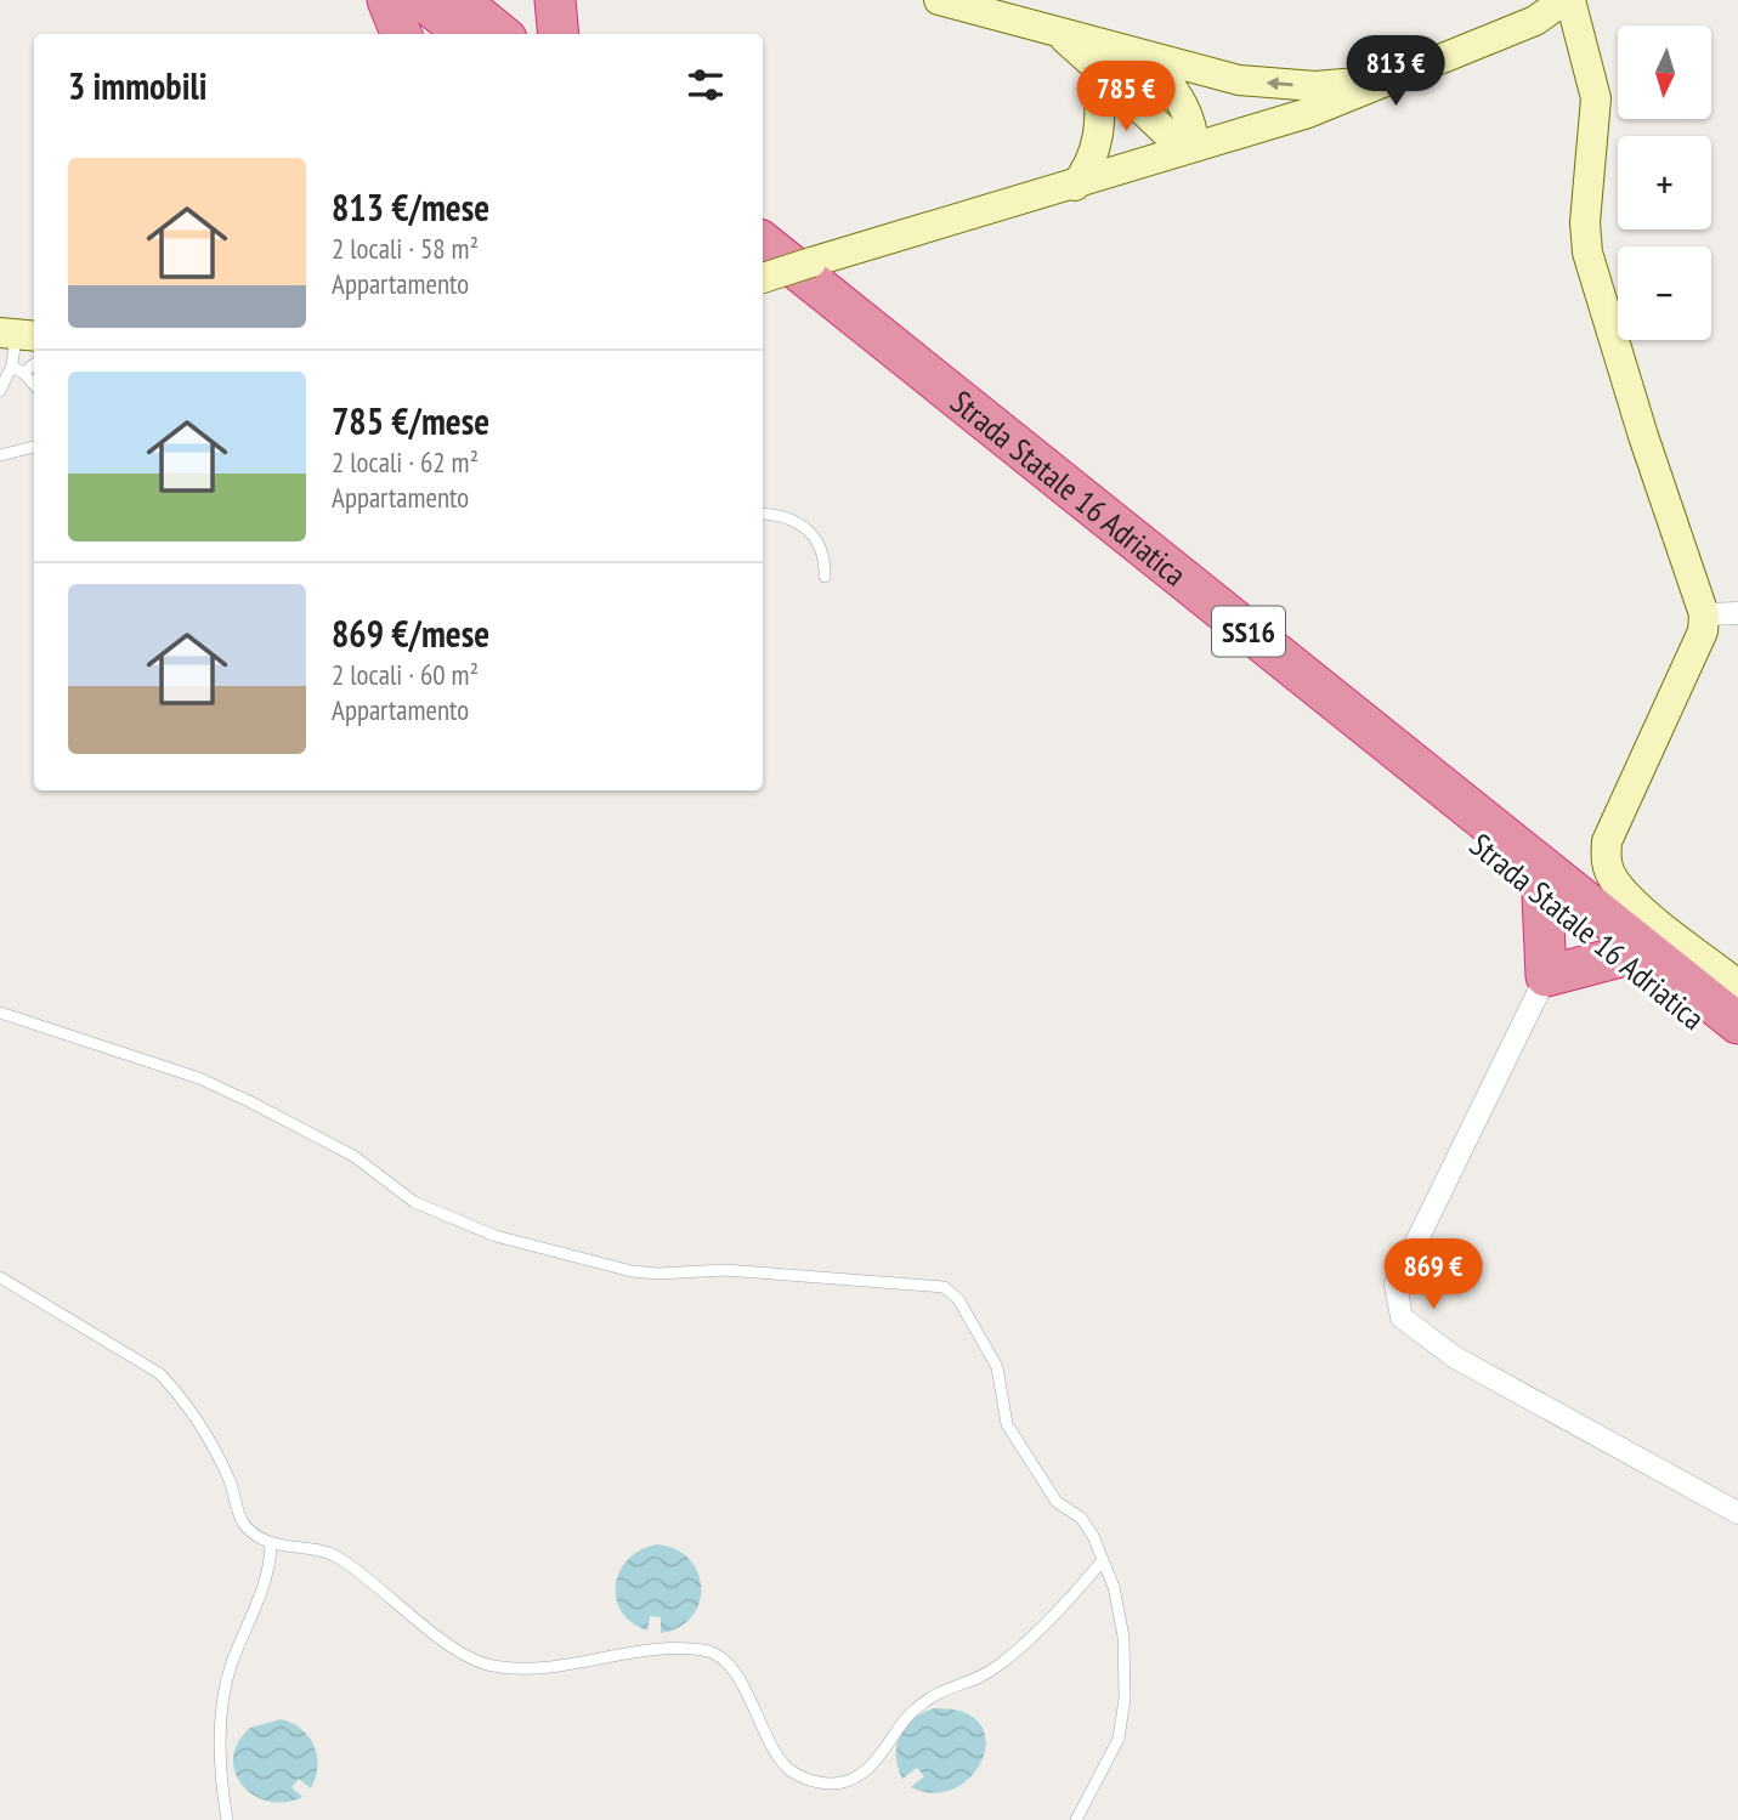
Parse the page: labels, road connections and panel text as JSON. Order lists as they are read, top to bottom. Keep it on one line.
{"streets":{"highway":["Strada Statale 16 Adriatica","SS16"]},"north":"bottom","page":{"map_buttons":["+","−"],"heading":"3 immobili","price":["813 €","785 €","869 €"],"list":[{"name":"813 €/mese","note":"2 locali · 58 m² · Appartamento"},{"name":"785 €/mese","note":"2 locali · 62 m² · Appartamento"},{"name":"869 €/mese","note":"2 locali · 60 m² · Appartamento"}]}}
